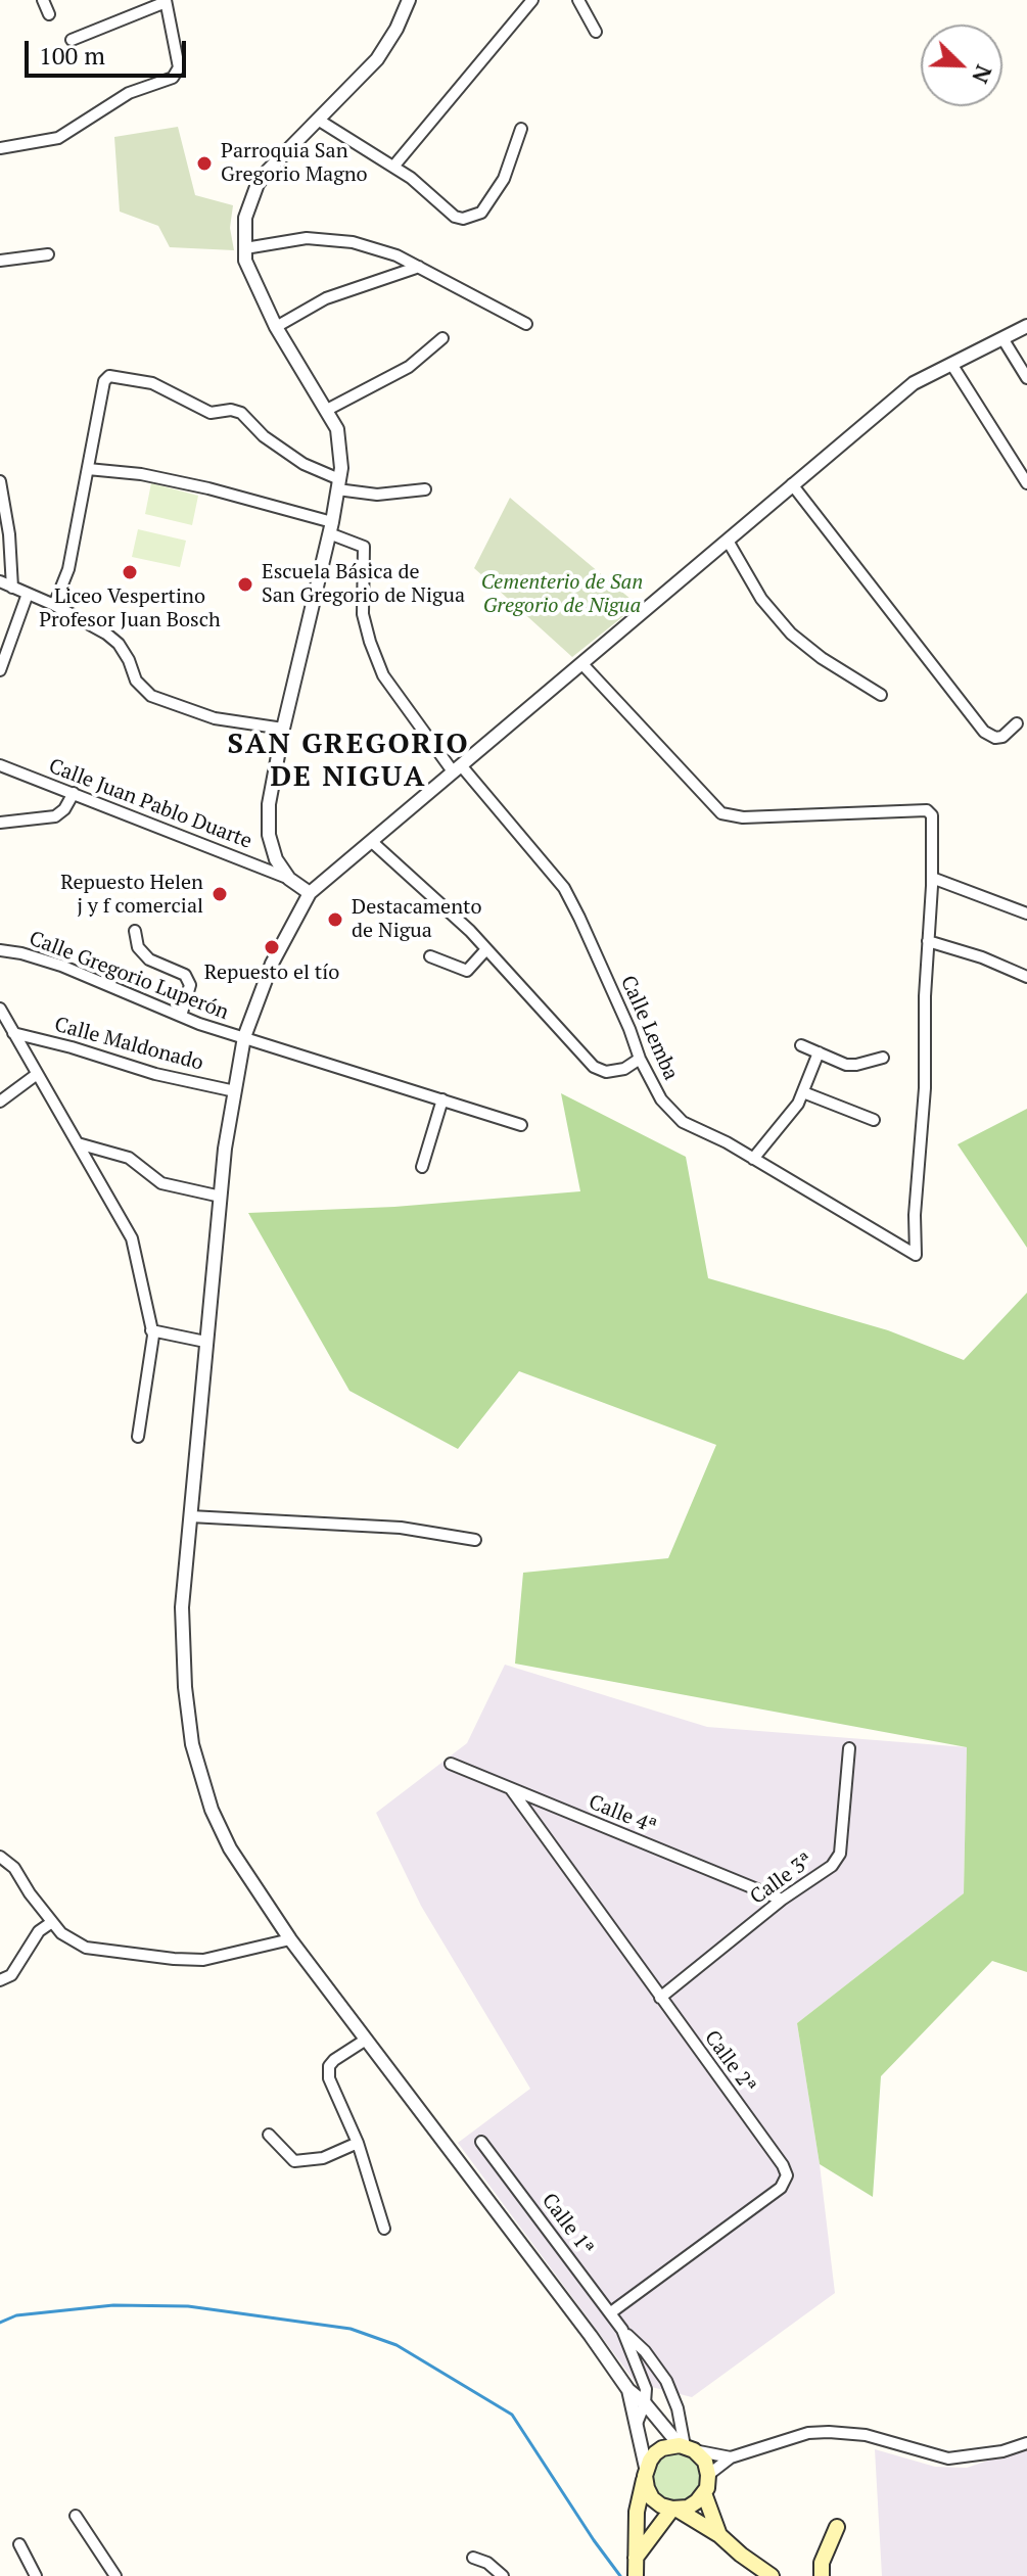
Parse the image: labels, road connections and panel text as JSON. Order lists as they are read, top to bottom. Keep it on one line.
{"streets":{"street":["Calle Juan Pablo Duarte","Calle Gregorio Luperón","Calle Lemba","Calle Maldonado","Calle 4ª","Calle 3ª","Calle 2ª","Calle 1ª"]},"crossings":[["Calle 4ª","Calle 3ª"],["Calle 4ª","Calle 2ª"],["Calle 3ª","Calle 2ª"],["Calle 2ª","Calle 1ª"]],"districts":["SAN GREGORIO DE NIGUA"],"parks":["Cementerio de San Gregorio de Nigua"],"places":["Parroquia San Gregorio Magno","Liceo Vespertino Profesor Juan Bosch","Escuela Básica de San Gregorio de Nigua","Repuesto Helen j y f comercial","Destacamento de Nigua","Repuesto el tío"],"scale_bar":"100 m","north":"bottom right"}
